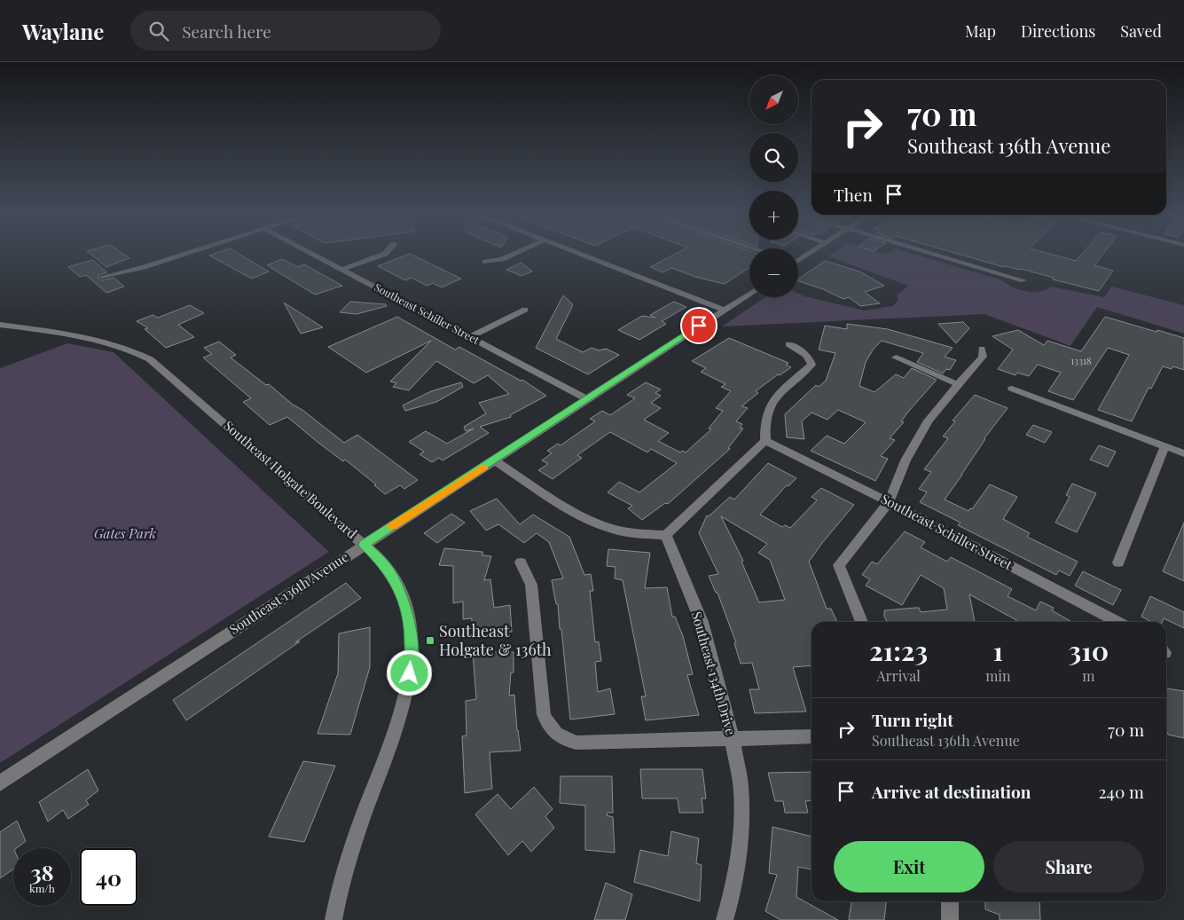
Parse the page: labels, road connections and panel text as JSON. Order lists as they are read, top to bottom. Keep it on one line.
{"streets":{"street":["Southeast Schiller Street","Southeast Holgate Boulevard","Southeast 136th Avenue","Southeast 134th Drive"]},"crossings":[["Southeast Schiller Street","Southeast 136th Avenue"],["Southeast Holgate Boulevard","Southeast 136th Avenue"]],"parks":["Gates Park"],"places":{"transit":["Southeast Holgate & 136th"]},"house_numbers":["13318"],"north":"bottom left","page":{"header":"Waylane","search":"Search here","nav":["Map","Directions","Saved"],"map_buttons":["+","−"],"turn":["70 m","Southeast 136th Avenue"],"then":"Then","eta":["21:23","Arrival","1","min","310","m"],"list":[{"name":"Turn right","note":"Southeast 136th Avenue","value":"70 m"},{"name":"Arrive at destination","value":"240 m"}],"buttons":["Exit","Share"],"speed":"38 km/h","limit":"40"}}
